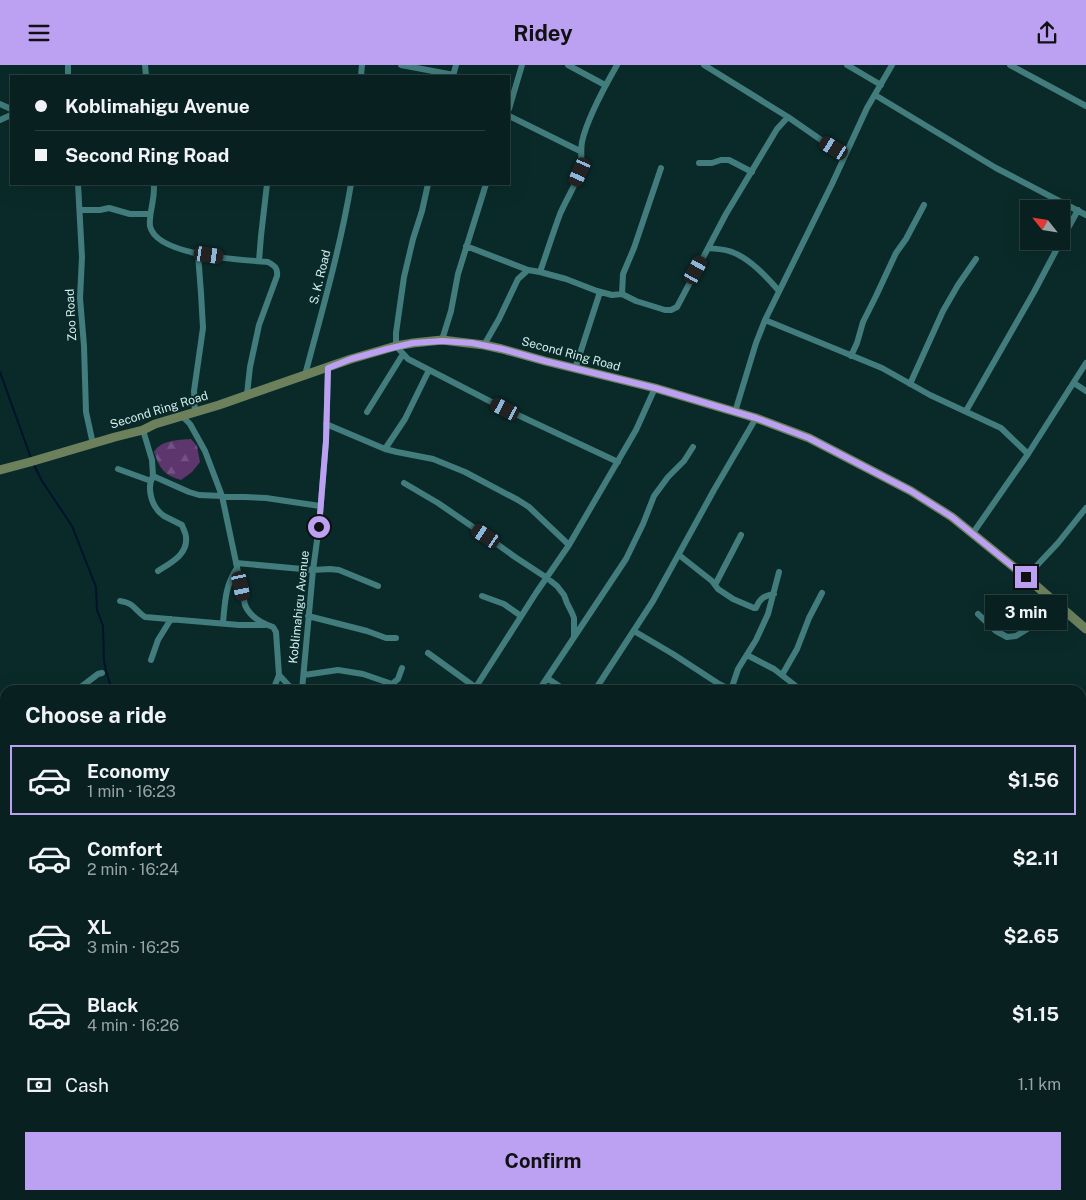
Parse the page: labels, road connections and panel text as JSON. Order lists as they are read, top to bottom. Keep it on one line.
{"streets":{"street":["S. K. Road","Zoo Road","Second Ring Road","Koblimahigu Avenue"]},"crossings":[["S. K. Road","Second Ring Road"],["Zoo Road","Second Ring Road"],["Second Ring Road","Koblimahigu Avenue"]],"north":"top left","page":{"header":"Ridey","banner":["Koblimahigu Avenue","Second Ring Road"],"bubble":"3 min","heading":"Choose a ride","list":[{"name":"Economy","note":"1 min · 16:23","value":"$1.56"},{"name":"Comfort","note":"2 min · 16:24","value":"$2.11"},{"name":"XL","note":"3 min · 16:25","value":"$2.65"},{"name":"Black","note":"4 min · 16:26","value":"$1.15"}],"pay":["Cash","1.1 km"],"buttons":"Confirm"}}
